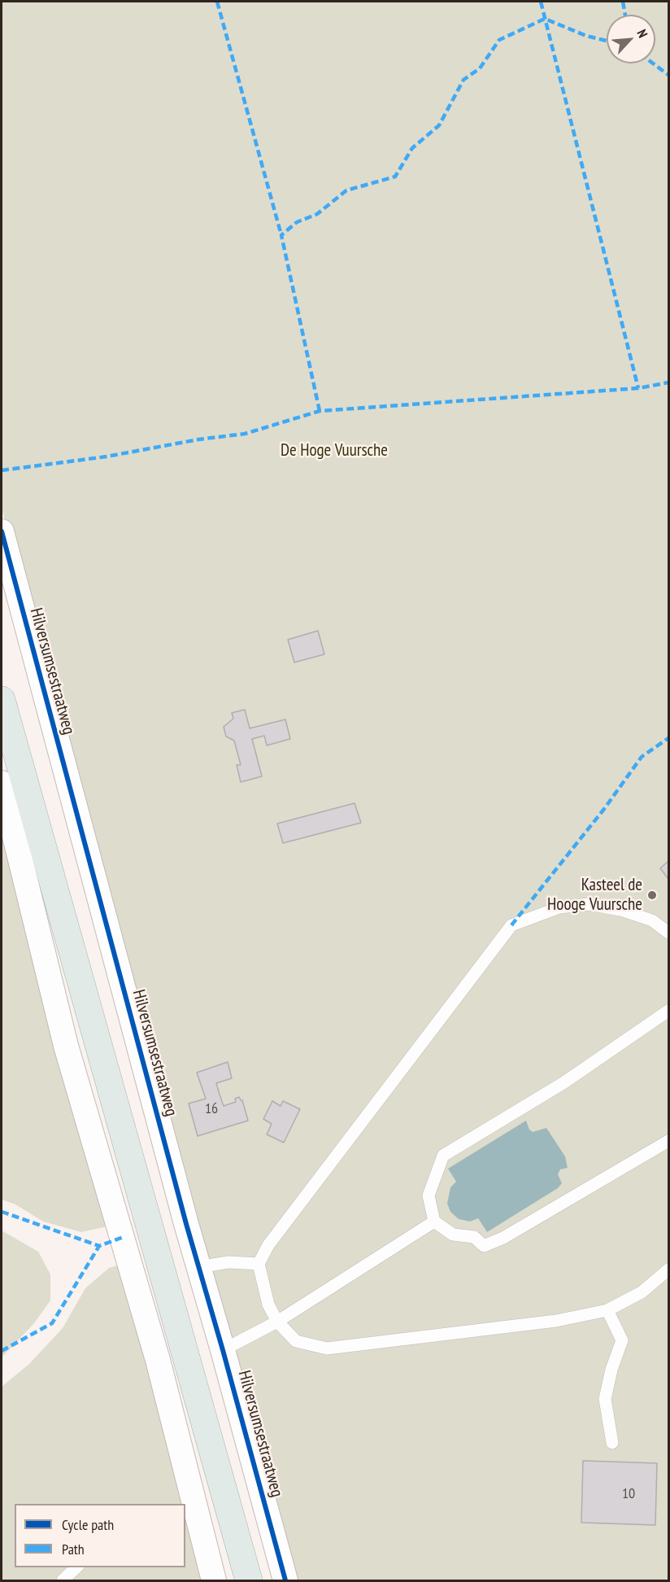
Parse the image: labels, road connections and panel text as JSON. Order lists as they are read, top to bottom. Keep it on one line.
{"streets":{"street":["Hilversumsestraatweg"]},"parks":["De Hoge Vuursche"],"places":["Kasteel de Hooge Vuursche"],"house_numbers":["16","10"],"legend":["Cycle path","Path"],"north":"top right"}
